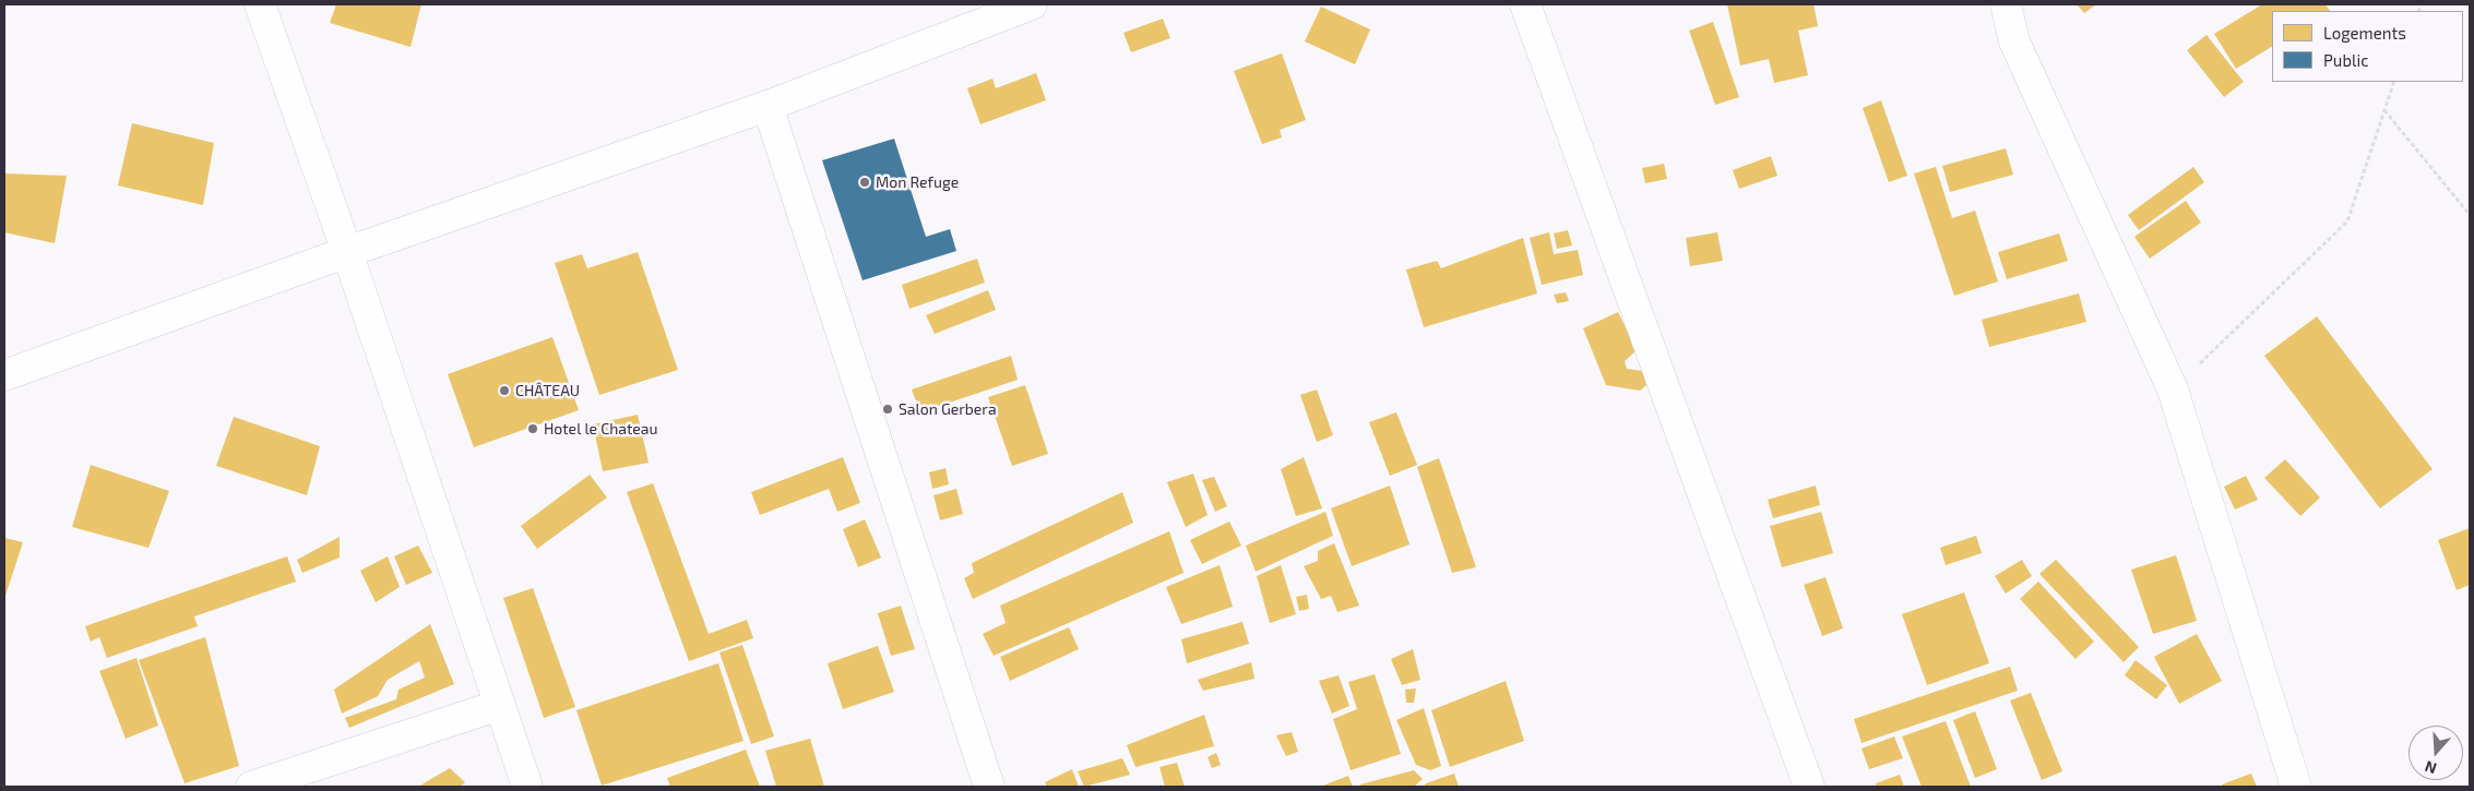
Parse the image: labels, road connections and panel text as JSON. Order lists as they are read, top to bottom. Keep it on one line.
{"places":["Mon Refuge","CHÂTEAU","Salon Gerbera","Hotel le Chateau"],"legend":["Logements","Public"],"north":"bottom"}
